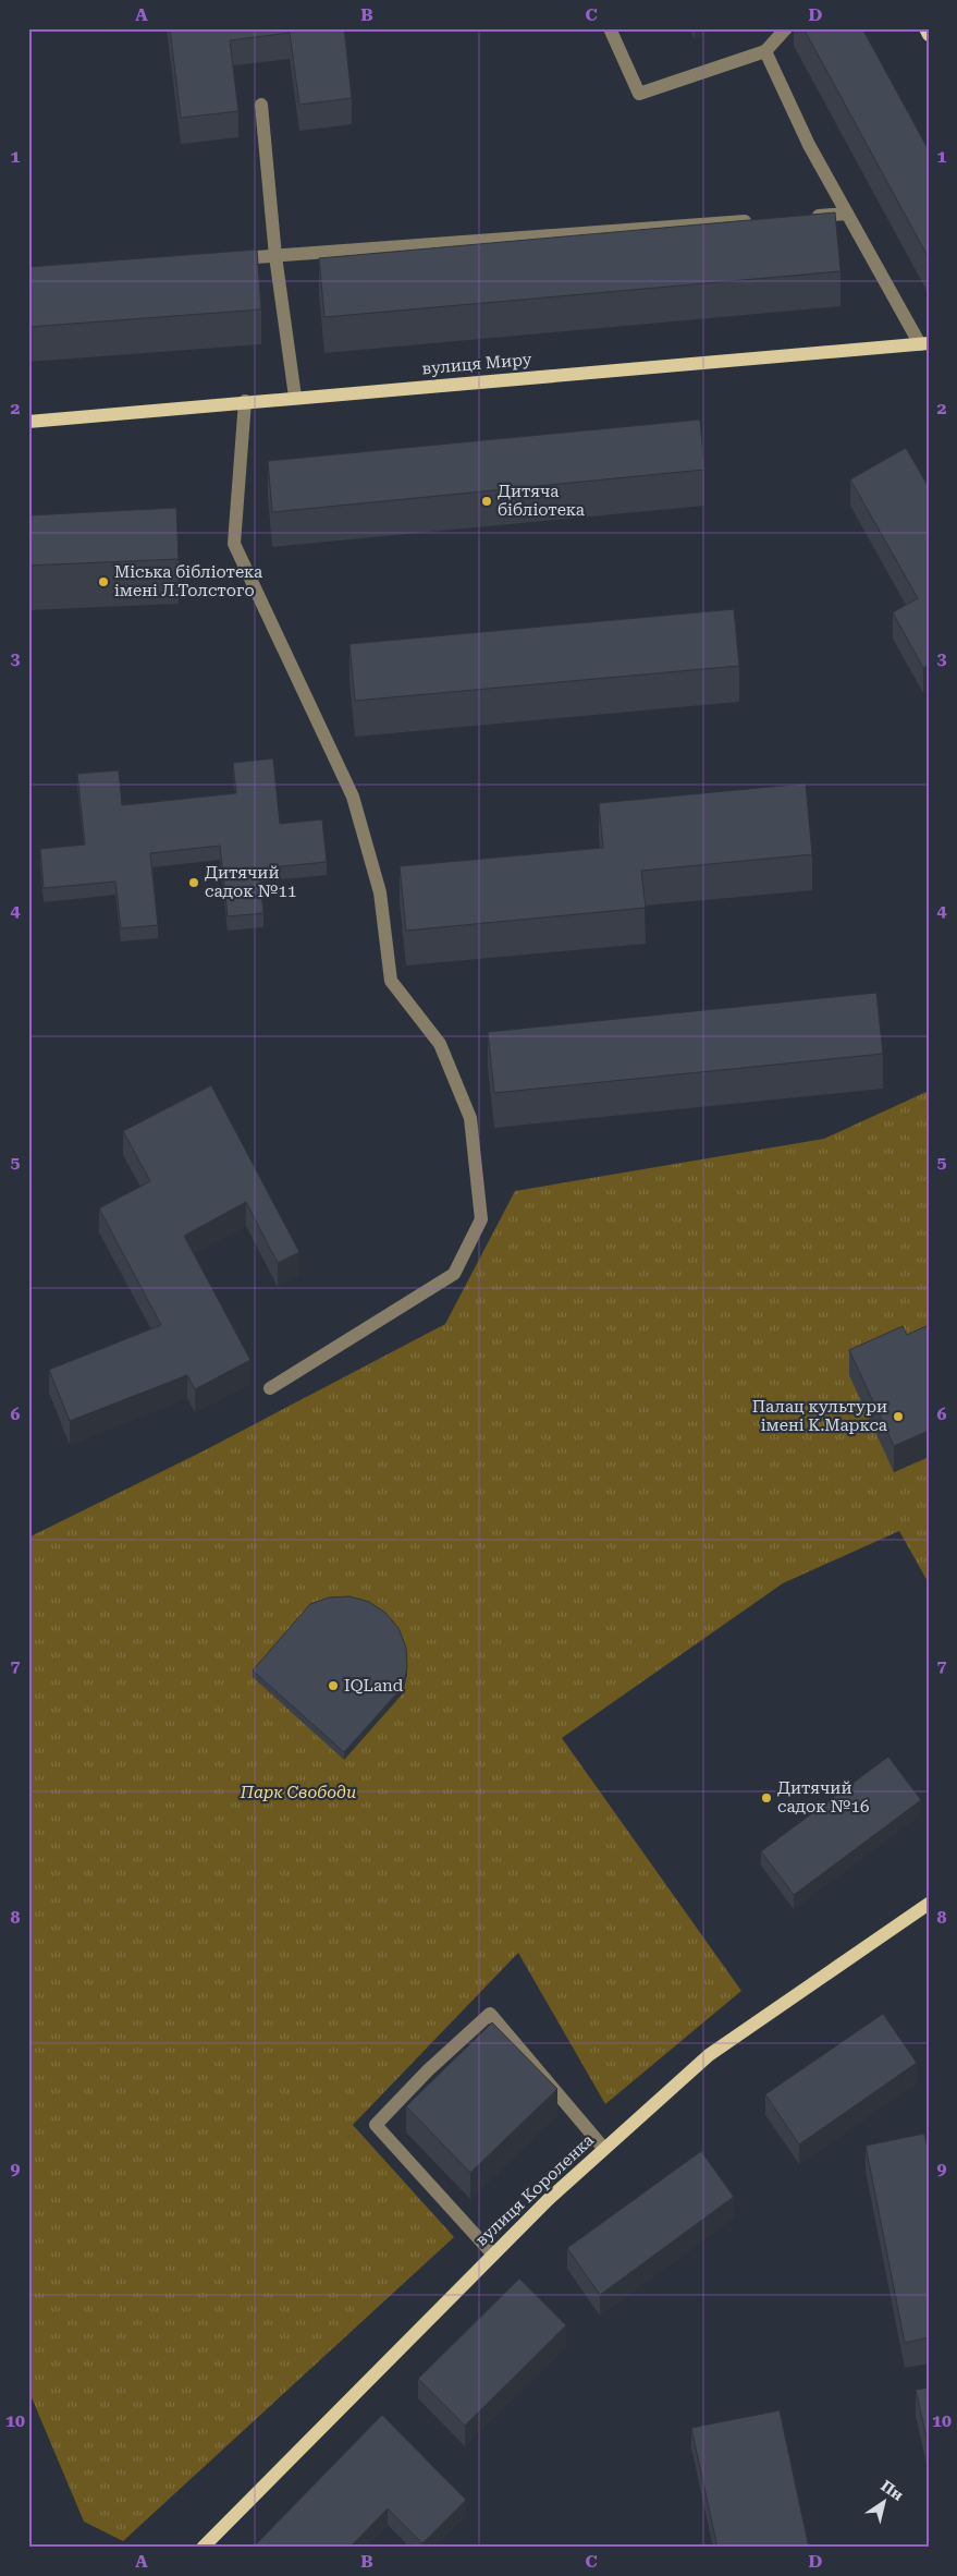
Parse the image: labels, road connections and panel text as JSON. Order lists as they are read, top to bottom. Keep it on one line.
{"streets":{"main road":["вулиця Миру","вулиця Короленка"]},"parks":["Парк Свободи"],"places":["Дитяча бібліотека","Міська бібліотека імені Л.Толстого","Дитячий садок №11","Палац культури імені К.Маркса","IQLand","Дитячий садок №16"],"north":"top right","grid":{"columns":["A","B","C","D"],"rows":["1","2","3","4","5","6","7","8","9","10"]}}
